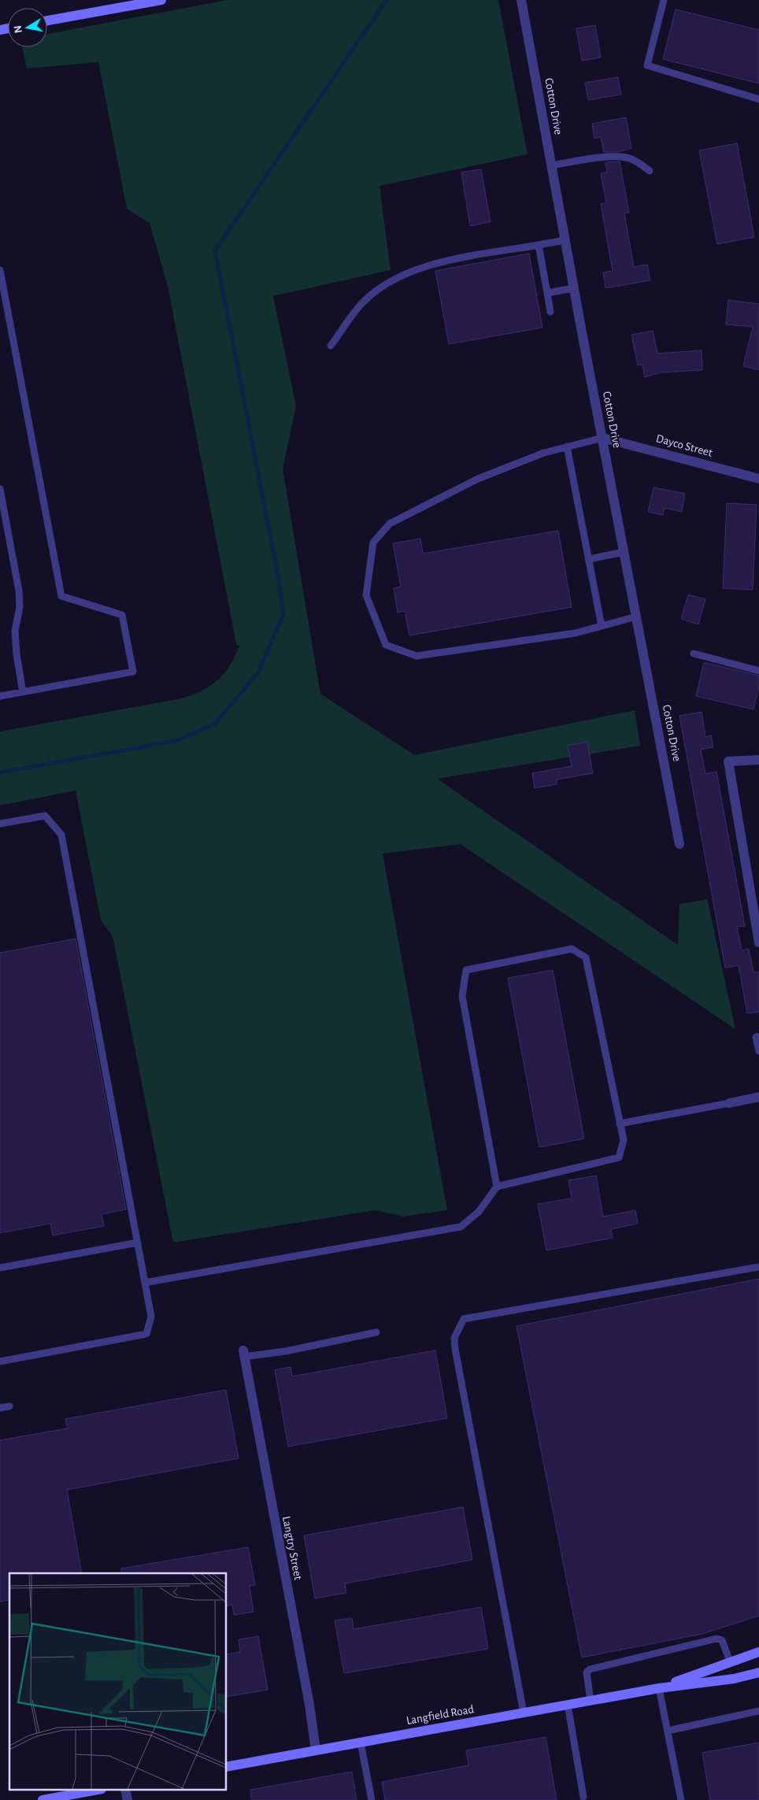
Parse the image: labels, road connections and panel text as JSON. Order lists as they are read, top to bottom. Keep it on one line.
{"streets":{"street":["Cotton Drive","Dayco Street","Langtry Street","Langfield Road"]},"crossings":[["Cotton Drive","Dayco Street"],["Langtry Street","Langfield Road"]],"north":"left"}
